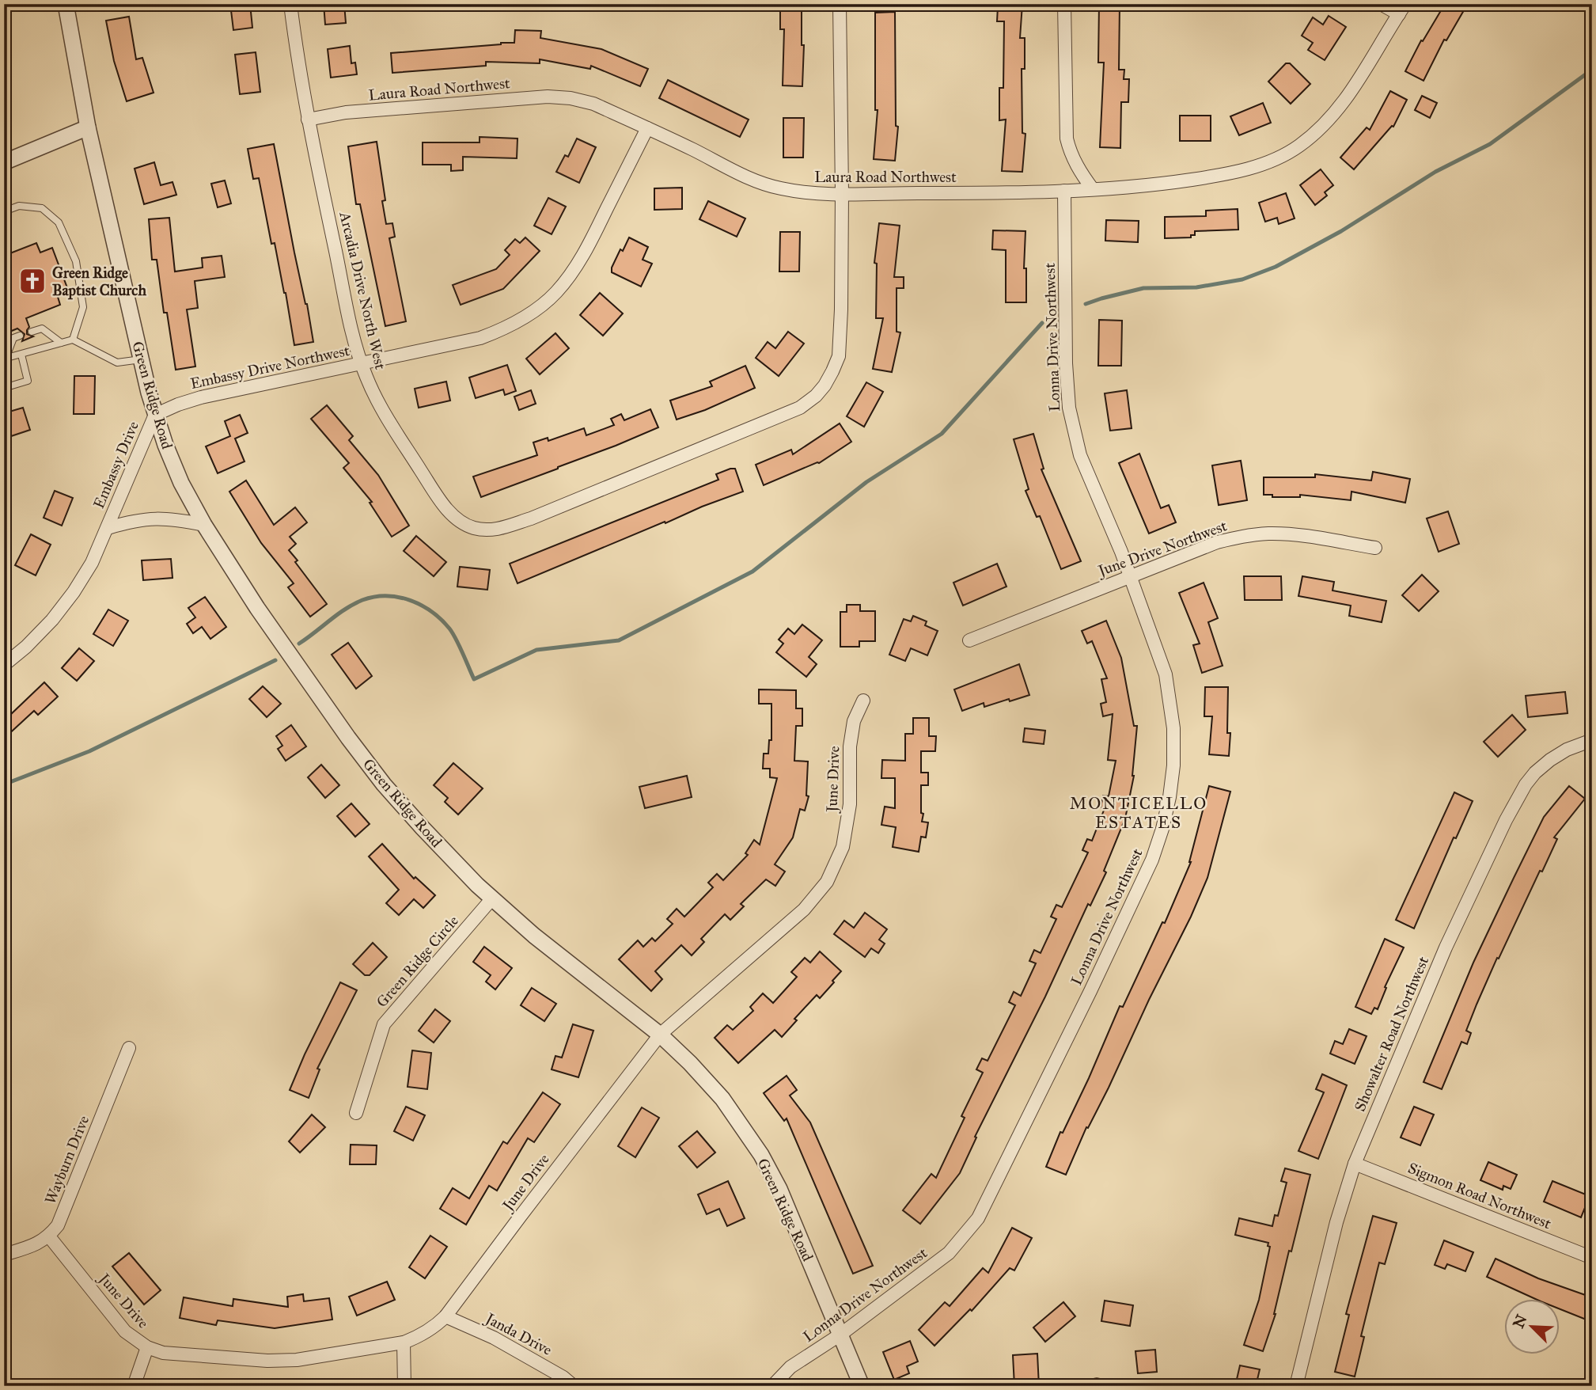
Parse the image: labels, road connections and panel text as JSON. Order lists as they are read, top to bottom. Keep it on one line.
{"streets":{"street":["Laura Road Northwest","Arcadia Drive North West","Lonna Drive Northwest","Embassy Drive Northwest","Green Ridge Road","Embassy Drive","June Drive Northwest","June Drive","Green Ridge Circle","Showalter Road Northwest","Wayburn Drive","Sigmon Road Northwest","Janda Drive"]},"crossings":[["Laura Road Northwest","Arcadia Drive North West"],["Laura Road Northwest","Lonna Drive Northwest"],["Laura Road Northwest","Embassy Drive Northwest"],["Arcadia Drive North West","Embassy Drive Northwest"],["Lonna Drive Northwest","Green Ridge Road"],["Lonna Drive Northwest","June Drive Northwest"],["Embassy Drive Northwest","Green Ridge Road"],["Embassy Drive Northwest","Embassy Drive"],["Green Ridge Road","Embassy Drive"],["Green Ridge Road","June Drive"],["Green Ridge Road","Green Ridge Circle"],["June Drive","Wayburn Drive"],["June Drive","Janda Drive"],["Showalter Road Northwest","Sigmon Road Northwest"]],"districts":["MONTICELLO ESTATES"],"places":{"church":["Green Ridge Baptist Church"]},"north":"top left"}
